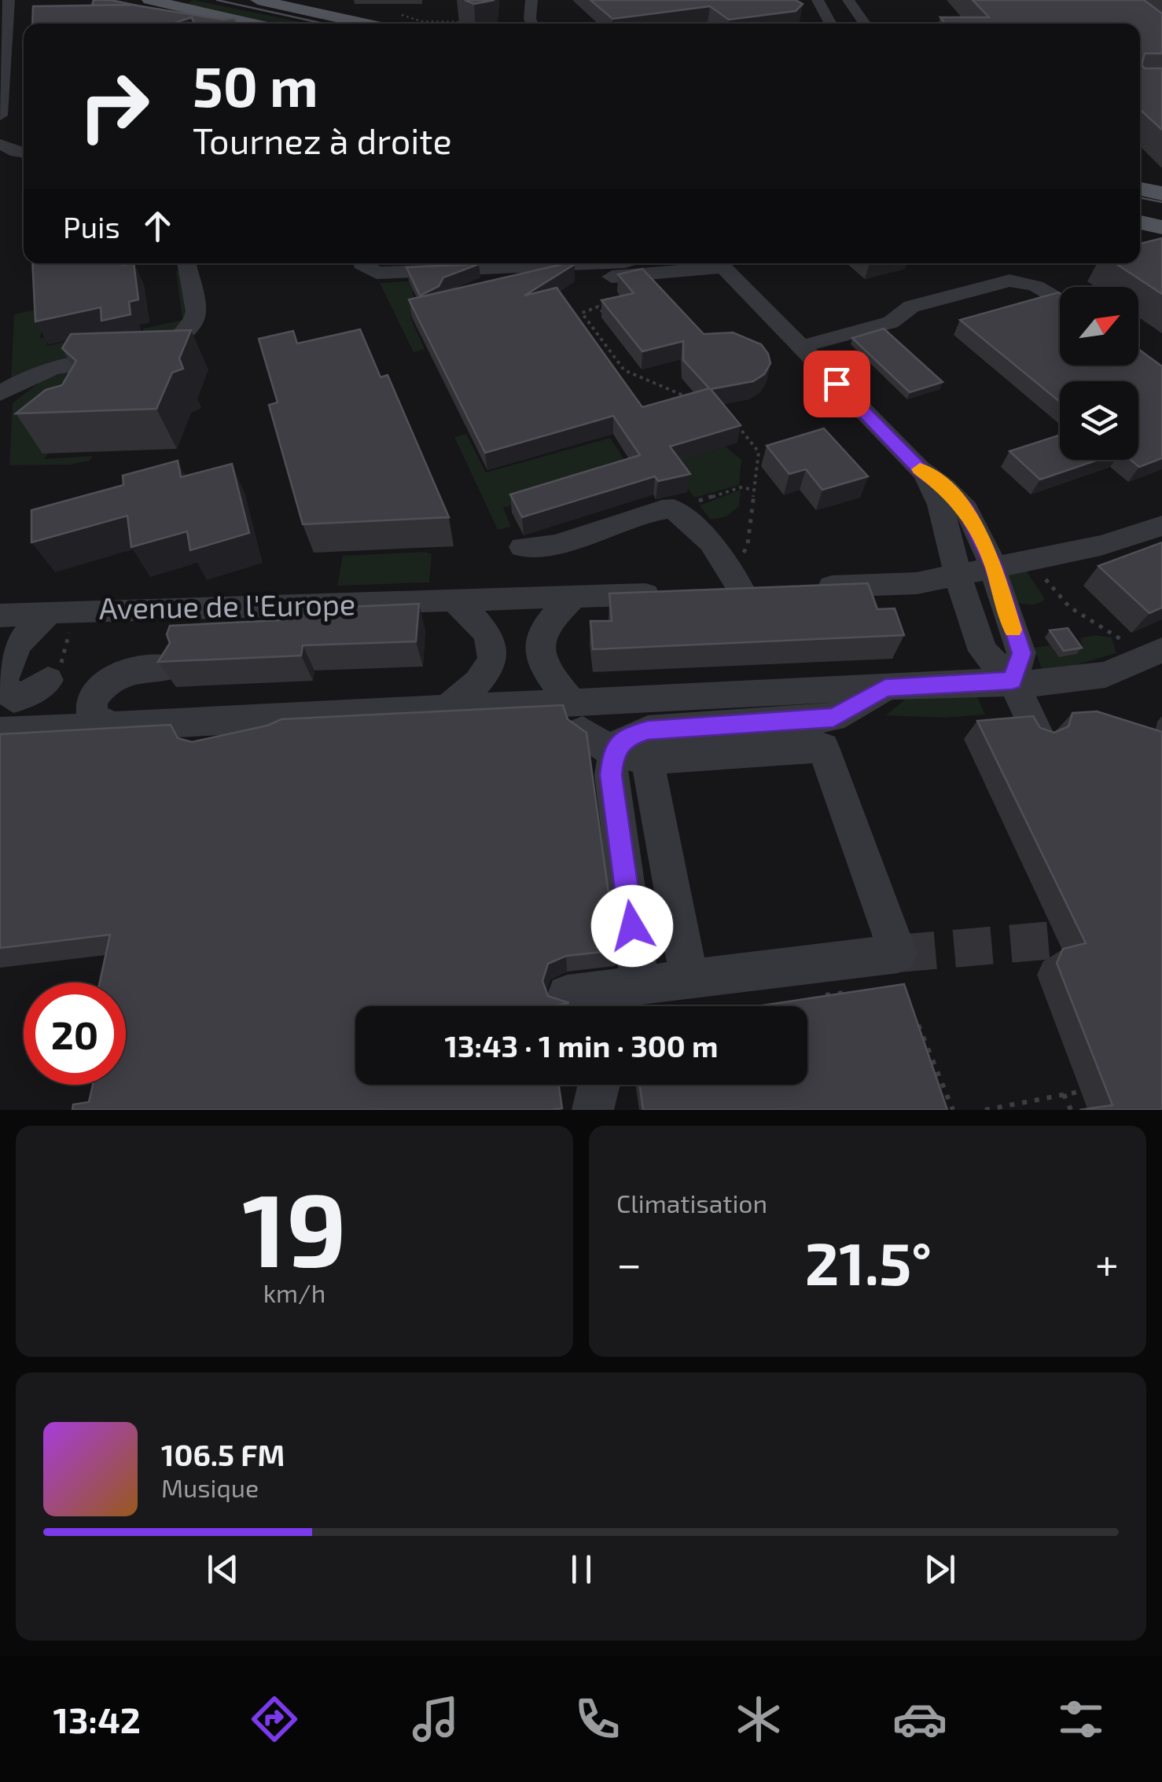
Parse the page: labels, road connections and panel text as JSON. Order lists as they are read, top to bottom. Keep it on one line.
{"streets":{"street":["Avenue de l'Europe"]},"north":"top right","page":{"turn":["50 m","Tournez à droite"],"then":"Puis","limit":"20","trip":"13:43 · 1 min · 300 m","tile":[["19","km/h"],"Climatisation"],"heat":["−","21.5°","+"],"song":["106.5 FM","Musique"],"tabs":"13:42"}}
